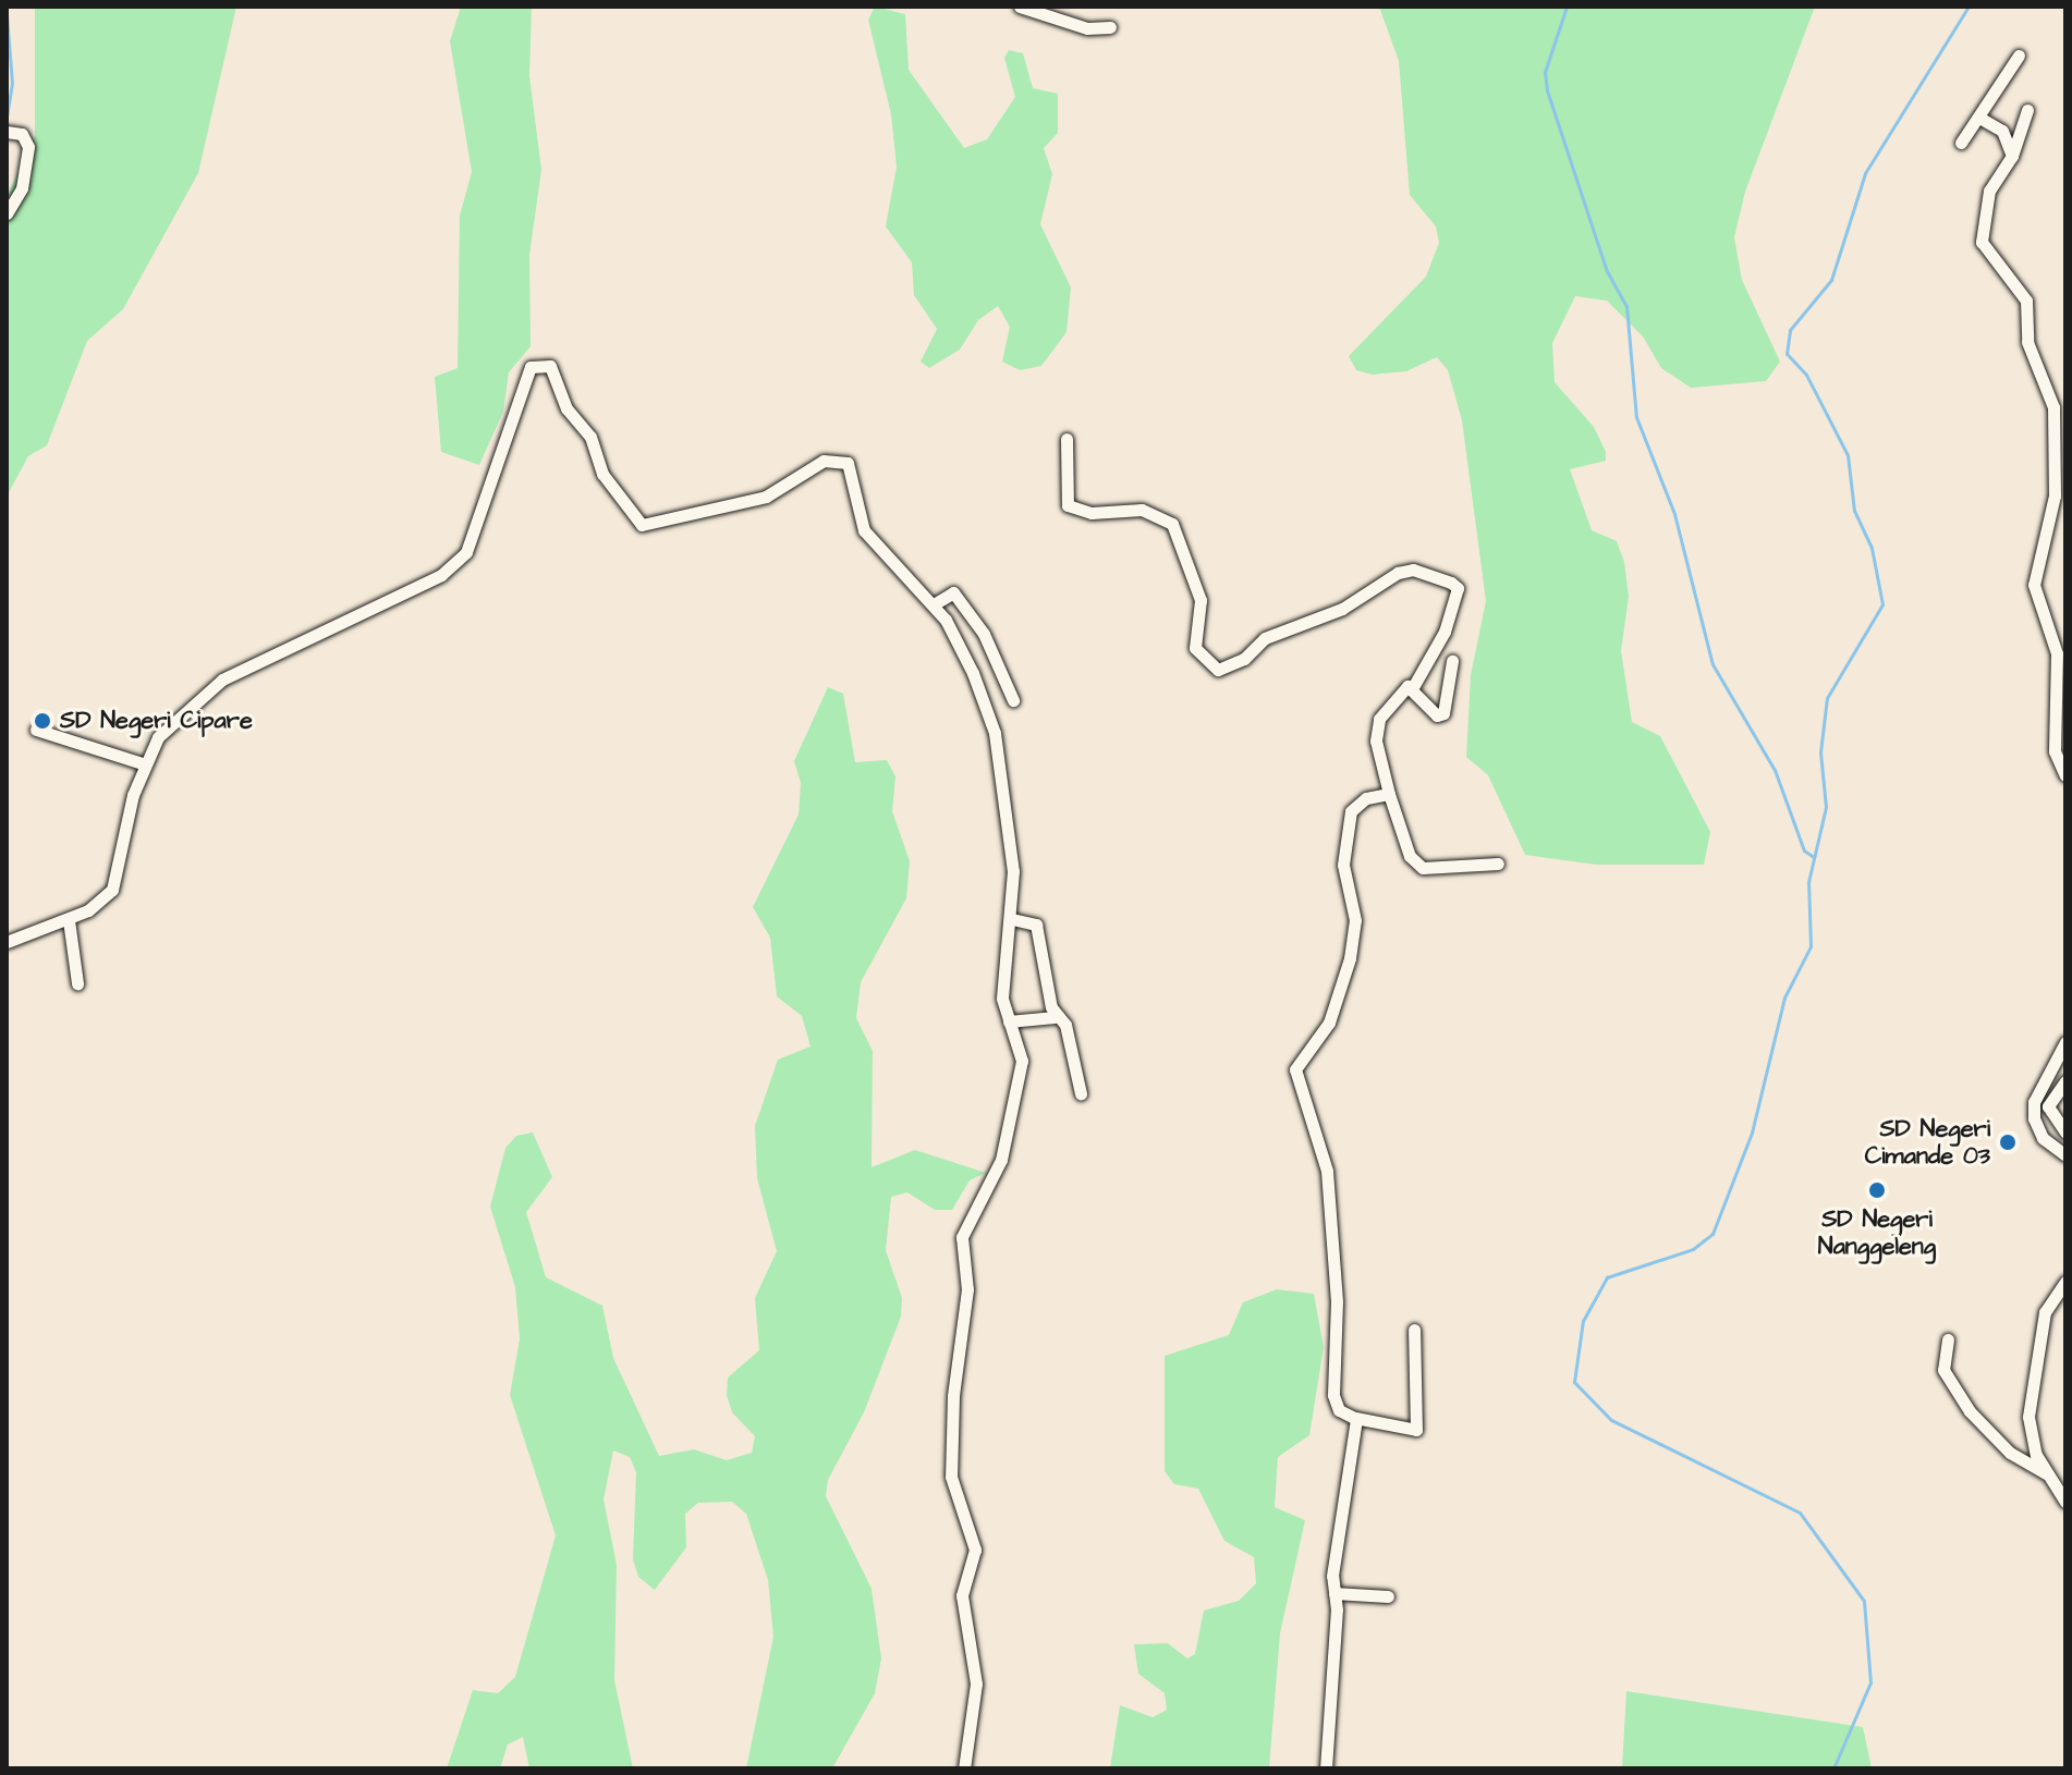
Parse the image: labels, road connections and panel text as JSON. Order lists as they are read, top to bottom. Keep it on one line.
{"places":["SD Negeri Cipare","SD Negeri Cimande 03","SD Negeri Nanggeleng"]}
